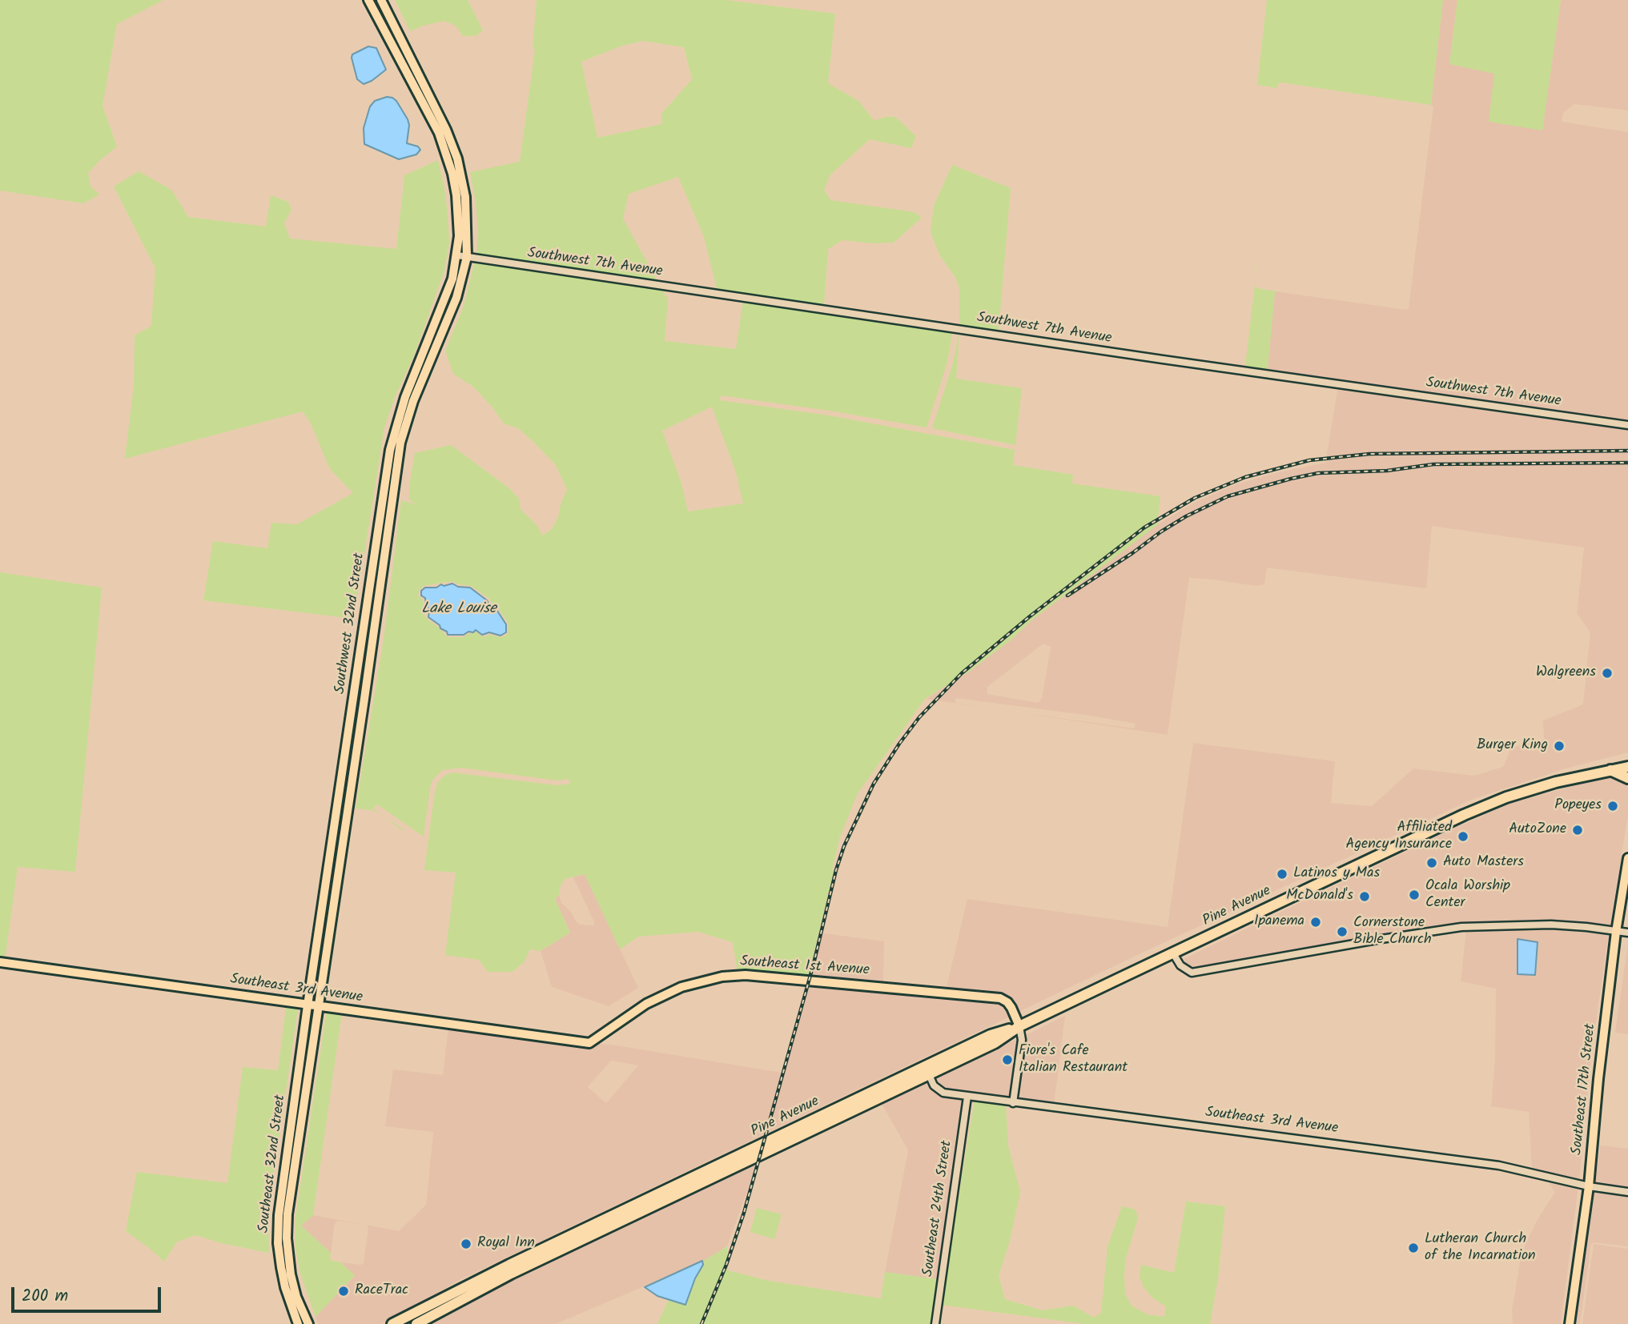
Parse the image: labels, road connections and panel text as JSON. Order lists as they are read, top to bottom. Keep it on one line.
{"streets":{"highway":["Pine Avenue"],"main road":["Southwest 32nd Street","Southeast 1st Avenue","Southeast 3rd Avenue","Southeast 17th Street","Southeast 32nd Street"],"street":["Southwest 7th Avenue","Southeast 24th Street"]},"crossings":[["Southwest 7th Avenue","Southwest 32nd Street"],["Southwest 32nd Street","Southeast 3rd Avenue"],["Southwest 32nd Street","Southeast 32nd Street"],["Pine Avenue","Southeast 1st Avenue"],["Pine Avenue","Southeast 3rd Avenue"],["Southeast 1st Avenue","Southeast 3rd Avenue"],["Southeast 3rd Avenue","Southeast 17th Street"],["Southeast 3rd Avenue","Southeast 32nd Street"],["Southeast 3rd Avenue","Southeast 24th Street"]],"water":["Lake Louise"],"places":["Walgreens","Burger King","Popeyes","AutoZone","Affiliated Agency Insurance","Auto Masters","Latinos y Mas","Ocala Worship Center","McDonald's","Ipanema","Cornerstone Bible Church","Fiore's Cafe Italian Restaurant","Royal Inn","Lutheran Church of the Incarnation","RaceTrac"],"scale_bar":"200 m"}
